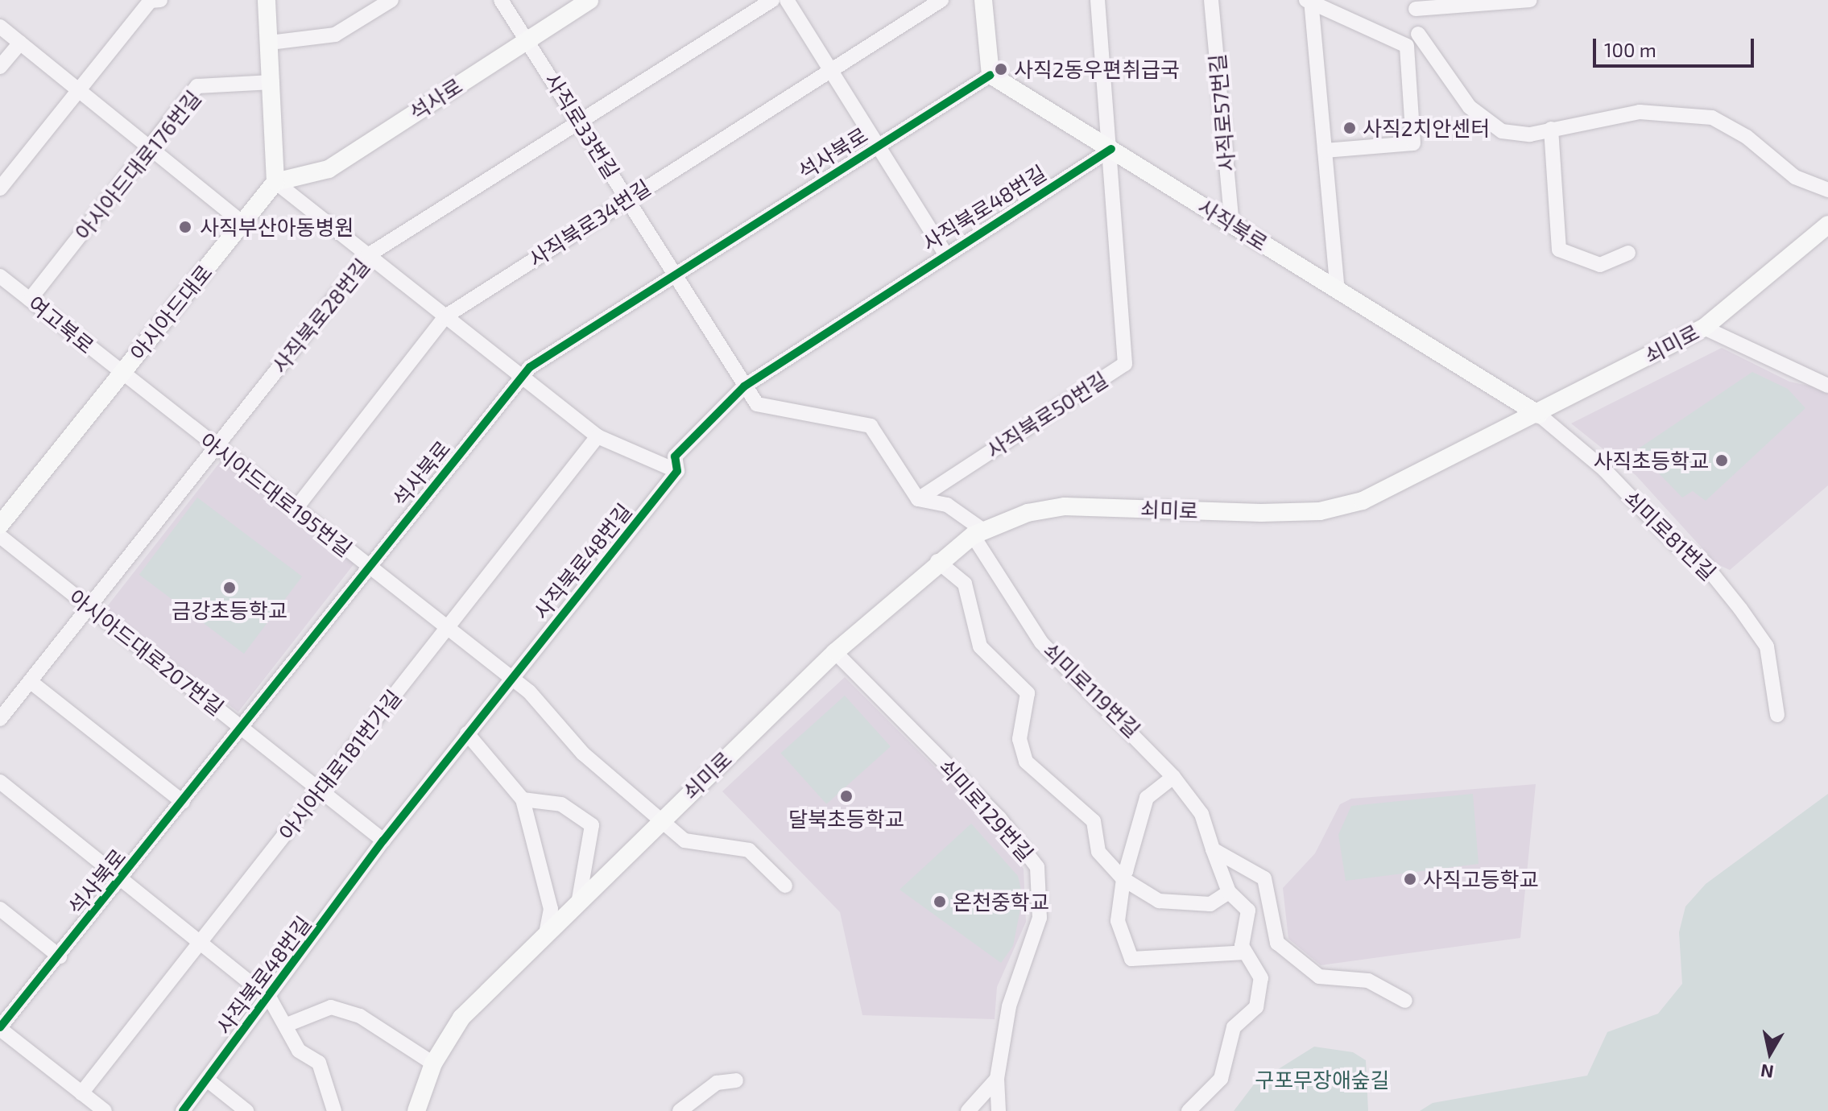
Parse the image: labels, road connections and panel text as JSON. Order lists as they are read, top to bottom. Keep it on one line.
{"streets":{"main road":["석사로","사직북로","아시아드대로","쇠미로"],"street":["사직로57번길","사직로33번길","석사북로","아시아드대로176번길","사직북로48번길","사직북로34번길","사직북로28번길","여고북로","사직북로50번길","아시아드대로195번길","쇠미로81번길","아시아드대로207번길","쇠미로119번길","아시아대로181번가길","쇠미로129번길"]},"crossings":[["석사로","사직로33번길"],["석사로","아시아드대로"],["사직로57번길","사직북로"],["사직로33번길","석사북로"],["사직로33번길","사직북로48번길"],["사직로33번길","사직북로34번길"],["사직로33번길","사직북로28번길"],["사직로33번길","사직북로50번길"],["석사북로","사직북로"],["석사북로","아시아드대로195번길"],["석사북로","아시아드대로207번길"],["아시아드대로176번길","여고북로"],["사직북로48번길","사직북로"],["사직북로48번길","사직북로50번길"],["사직북로48번길","아시아드대로195번길"],["사직북로48번길","아시아드대로207번길"],["사직북로34번길","아시아드대로195번길"],["사직북로","쇠미로"],["사직북로","사직북로50번길"],["사직북로","쇠미로81번길"],["아시아드대로","여고북로"],["아시아드대로","아시아드대로195번길"],["사직북로28번길","아시아드대로195번길"],["사직북로28번길","아시아드대로207번길"],["여고북로","아시아드대로195번길"],["쇠미로","아시아드대로195번길"],["쇠미로","쇠미로81번길"],["쇠미로","쇠미로119번길"],["쇠미로","쇠미로129번길"],["아시아드대로195번길","아시아대로181번가길"],["아시아드대로207번길","아시아대로181번가길"]],"parks":["구포무장애숲길"],"places":["사직2동우편취급국","사직2치안센터","사직부산아동병원","사직초등학교","금강초등학교","달북초등학교","사직고등학교","온천중학교"],"scale_bar":"100 m","north":"bottom"}
